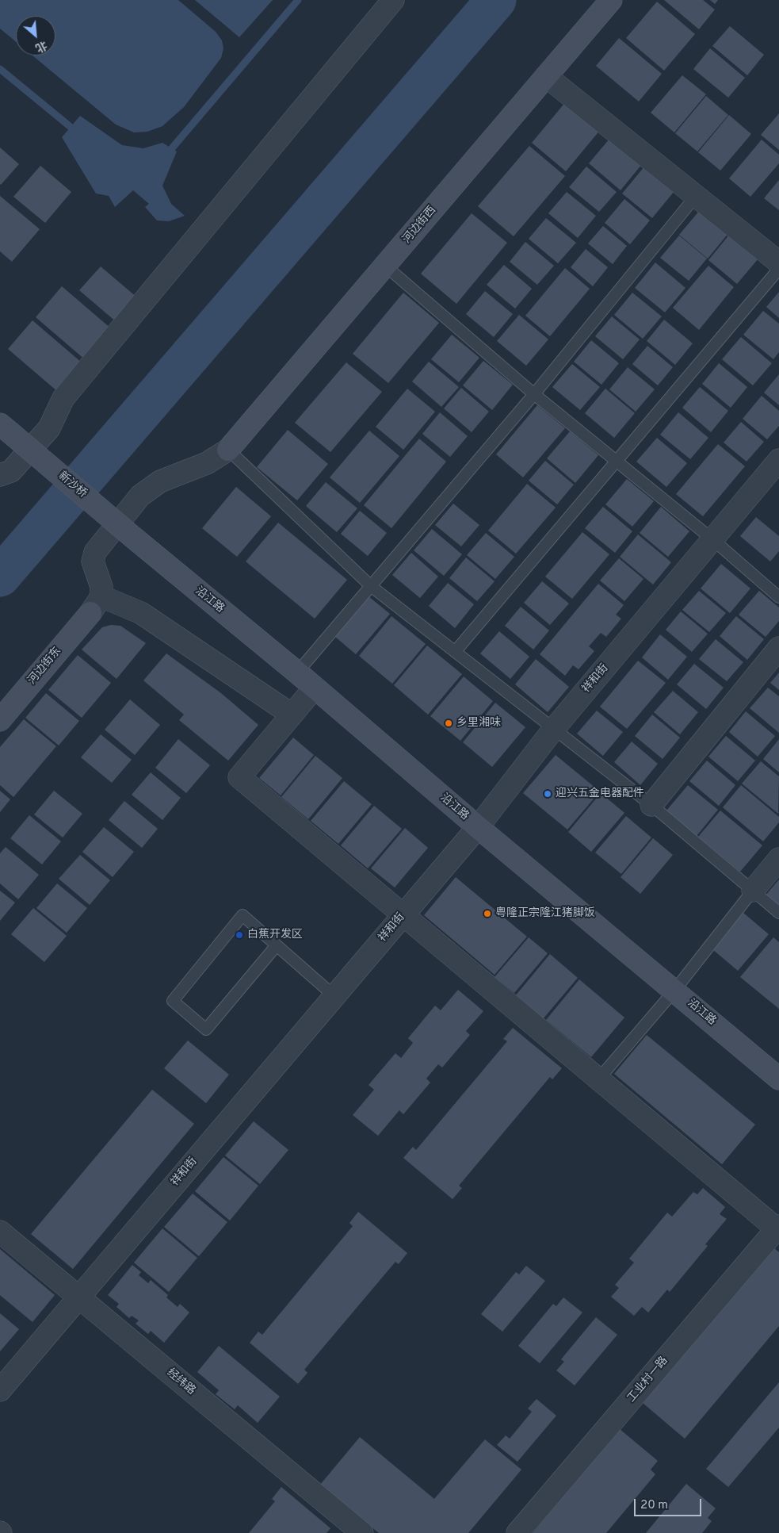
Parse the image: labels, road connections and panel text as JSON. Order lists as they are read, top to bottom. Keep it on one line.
{"streets":{"street":["河边街西","新沙桥","沿江路","河边街东","祥和街","工业村一路","经纬路"]},"crossings":[["新沙桥","沿江路"],["沿江路","祥和街"],["祥和街","经纬路"]],"places":["乡里湘味","迎兴五金电器配件","粤隆正宗隆江猪脚饭","白蕉开发区"],"scale_bar":"20 m","north":"bottom right"}
